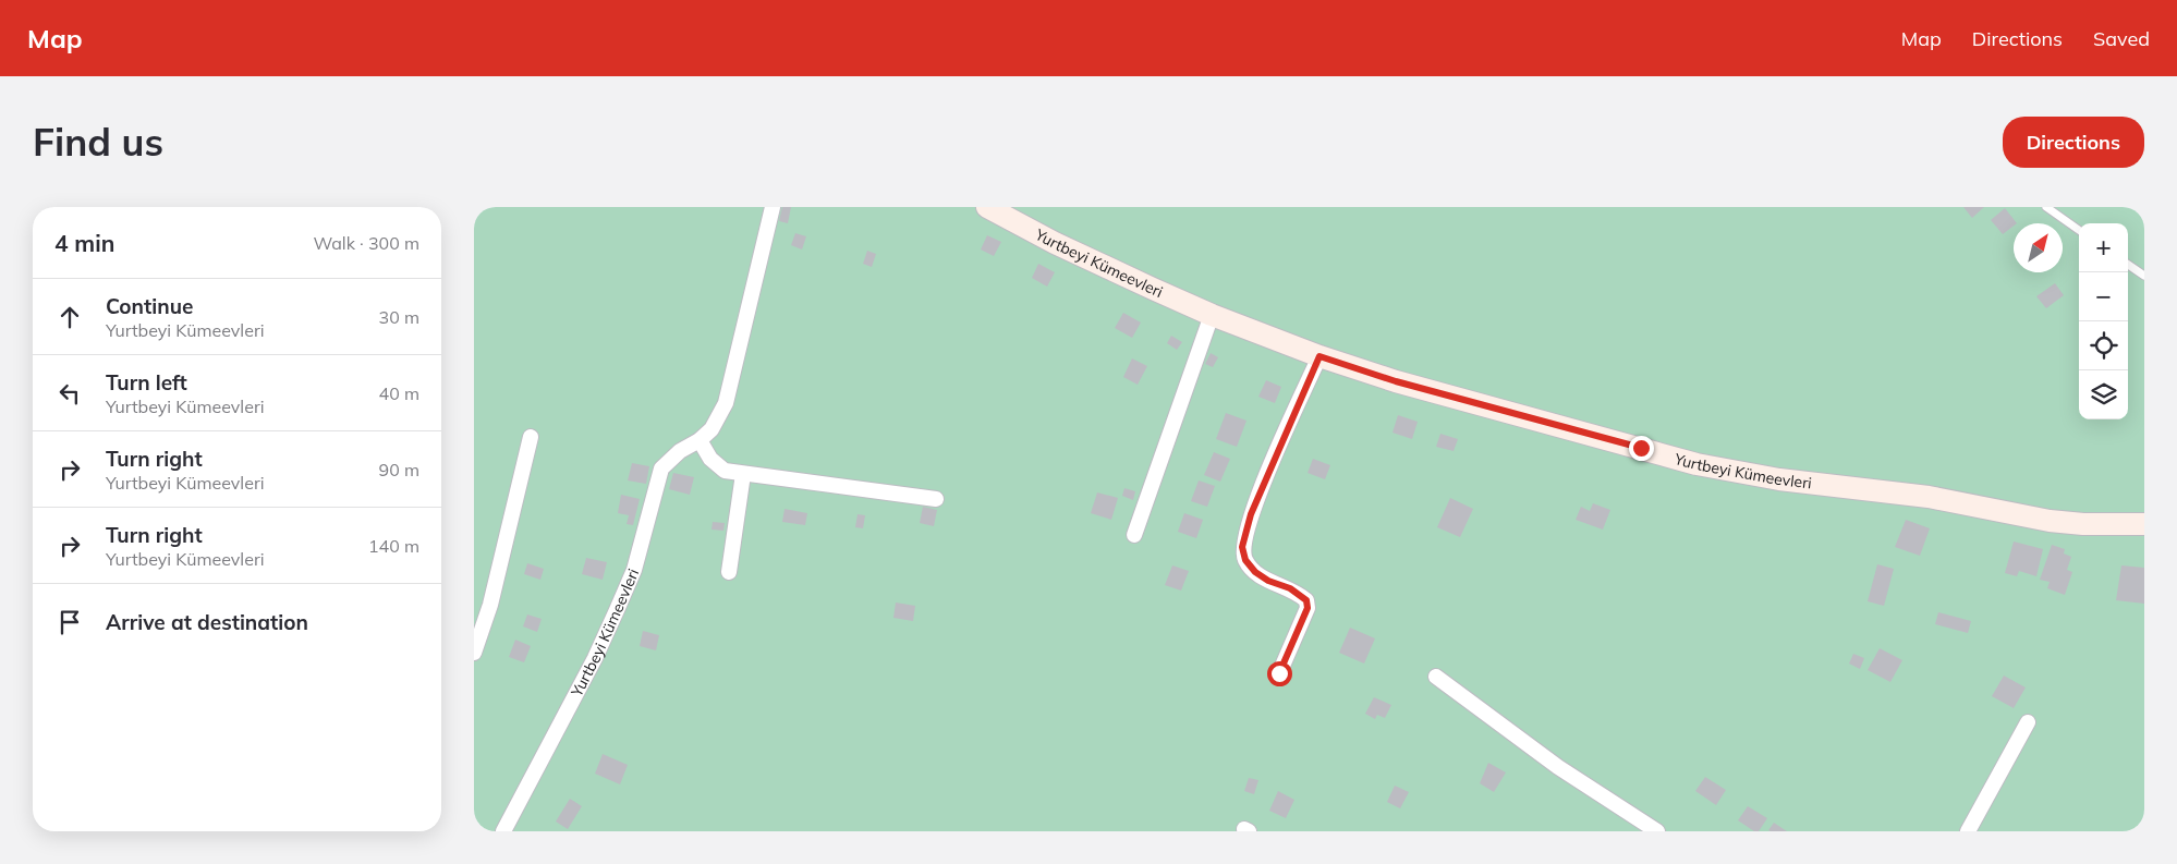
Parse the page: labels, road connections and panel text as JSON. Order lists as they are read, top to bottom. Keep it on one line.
{"streets":{"street":["Yurtbeyi Kümeevleri"]},"north":"top right","page":{"header":"Map","nav":["Map","Directions","Saved"],"buttons":"Directions","title":"Find us","heading":["4 min","Walk · 300 m"],"map_buttons":["+","−"],"list":[["Continue","Yurtbeyi Kümeevleri","30 m"],["Turn left","Yurtbeyi Kümeevleri","40 m"],["Turn right","Yurtbeyi Kümeevleri","90 m"],["Turn right","Yurtbeyi Kümeevleri","140 m"],"Arrive at destination"]}}
